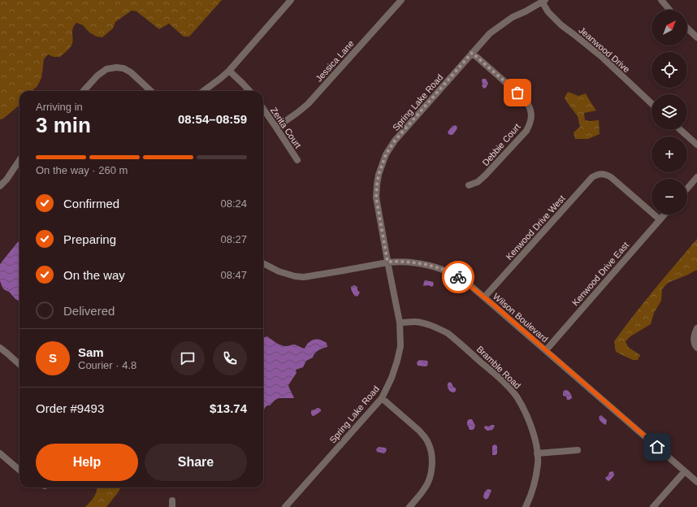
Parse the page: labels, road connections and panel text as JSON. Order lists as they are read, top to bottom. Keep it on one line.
{"streets":{"street":["Jeanwood Drive","Jessica Lane","Spring Lake Road","Zerita Court","Debbie Court","Kenwood Drive West","Kenwood Drive East","Wilson Boulevard","Bramble Road"]},"crossings":[["Jeanwood Drive","Spring Lake Road"],["Jessica Lane","Zerita Court"],["Spring Lake Road","Debbie Court"],["Spring Lake Road","Wilson Boulevard"],["Spring Lake Road","Bramble Road"],["Kenwood Drive West","Kenwood Drive East"],["Kenwood Drive West","Wilson Boulevard"],["Kenwood Drive East","Wilson Boulevard"]],"north":"top right","page":{"map_buttons":["+","−"],"heading":["3 min","Arriving in","08:54–08:59"],"panel":["Sam","Courier · 4.8","Order #9493","$13.74"],"bar":"On the way · 260 m","list":[["Confirmed","08:24"],["Preparing","08:27"],["On the way","08:47"],"Delivered"],"round":"S","buttons":["Help","Share"]}}
